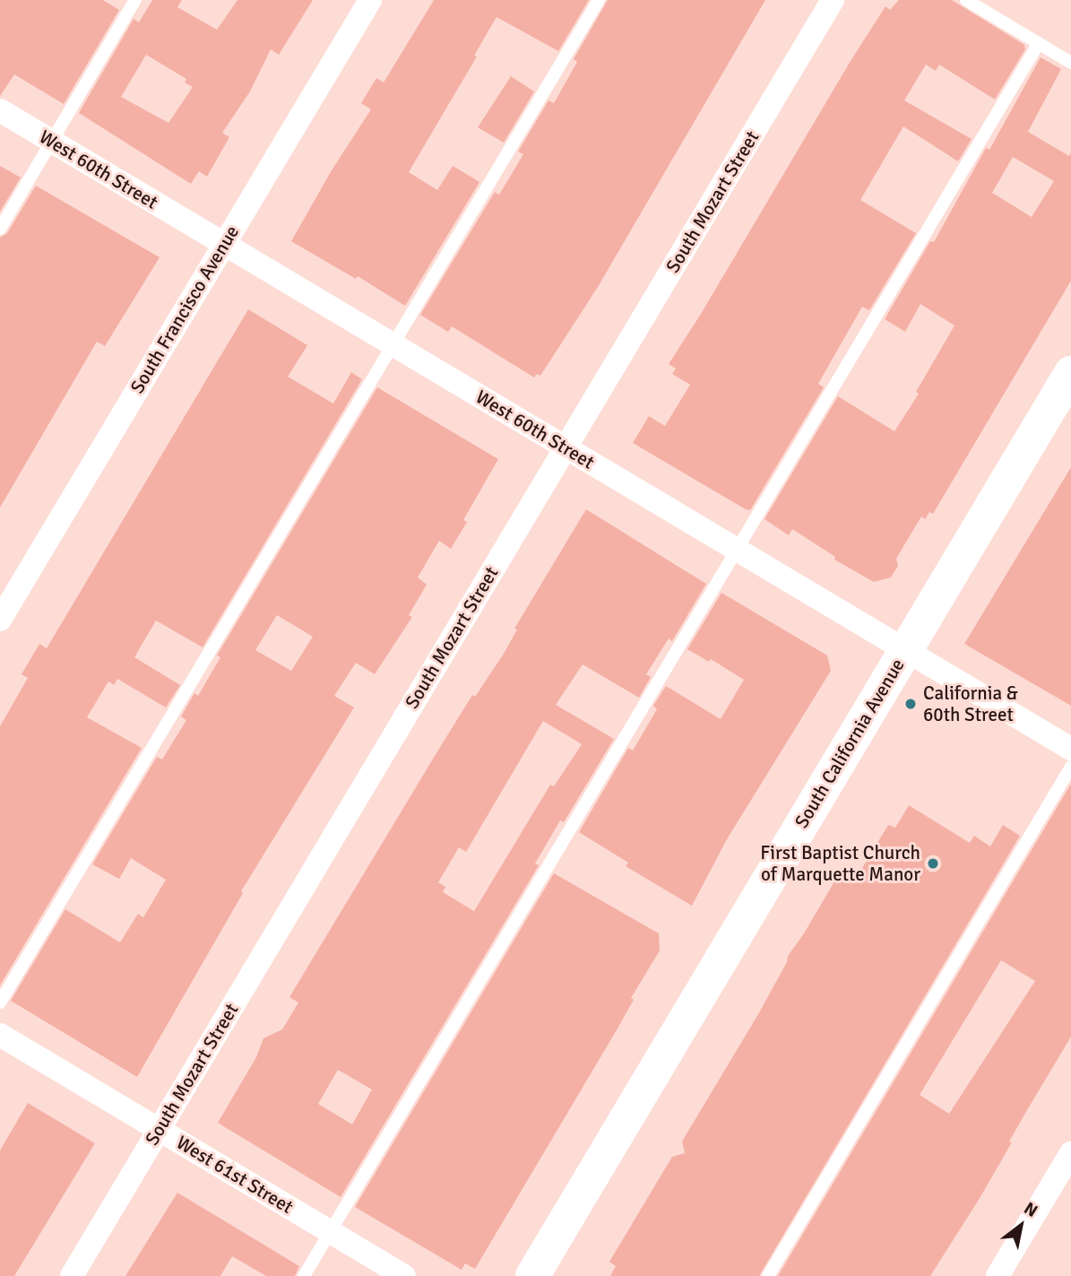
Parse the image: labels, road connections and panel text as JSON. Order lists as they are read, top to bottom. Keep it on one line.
{"streets":{"street":["West 60th Street","South Mozart Street","South Francisco Avenue","South California Avenue","West 61st Street"]},"crossings":[["West 60th Street","South Mozart Street"],["West 60th Street","South Francisco Avenue"],["West 60th Street","South California Avenue"],["South Mozart Street","West 61st Street"]],"places":["California & 60th Street","First Baptist Church of Marquette Manor"],"north":"top right"}
